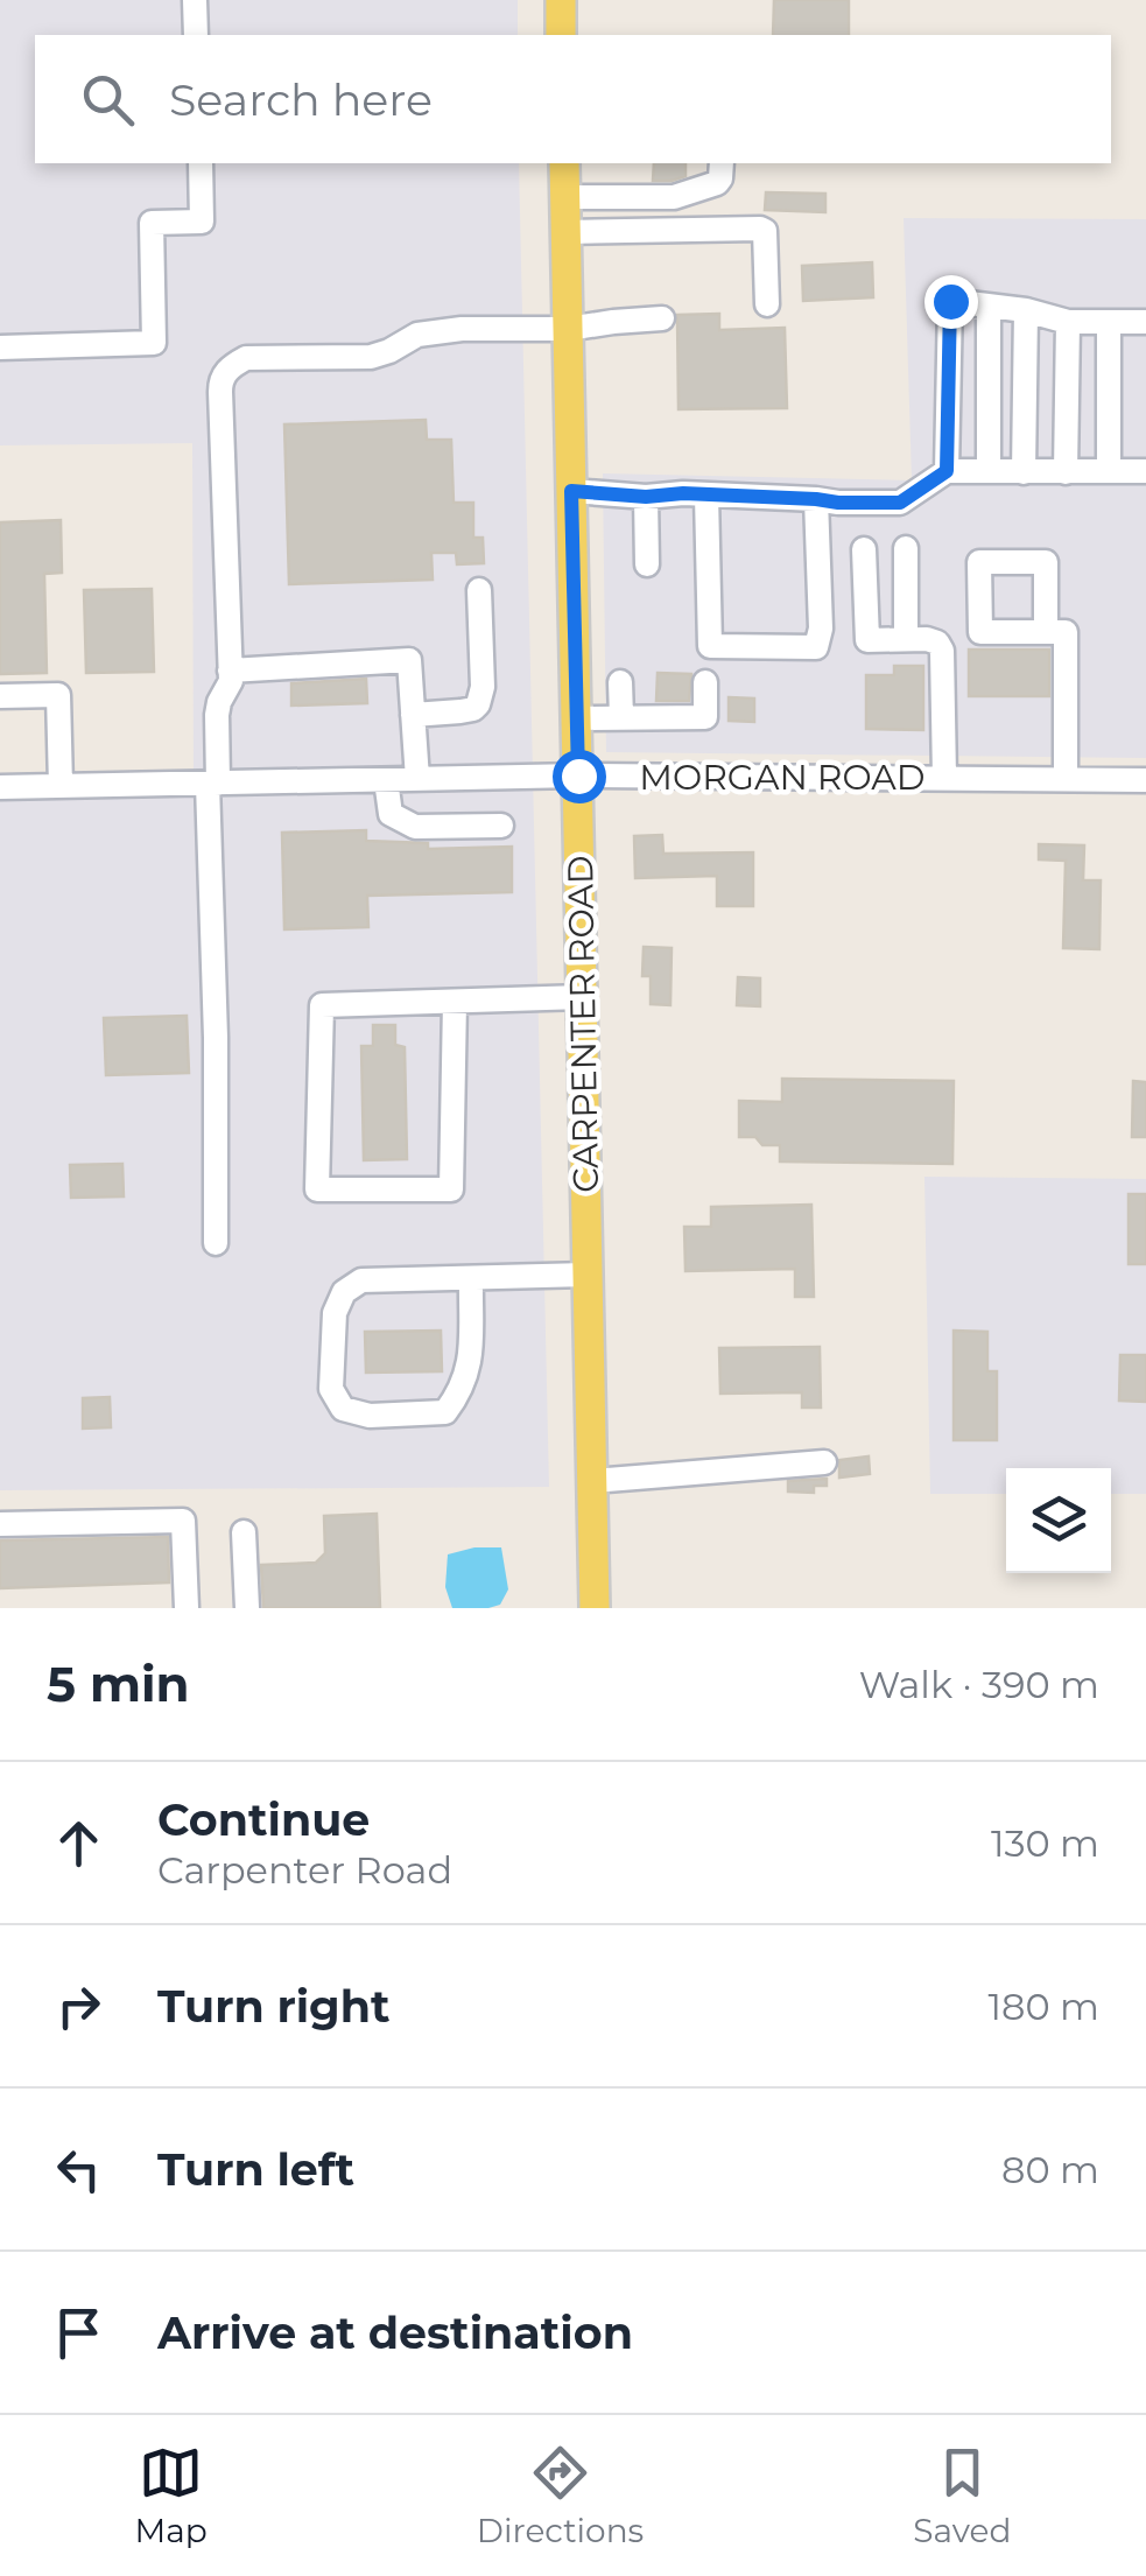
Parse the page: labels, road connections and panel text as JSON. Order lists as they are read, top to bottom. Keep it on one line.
{"streets":{"main road":["CARPENTER ROAD"],"street":["MORGAN ROAD"]},"crossings":[["MORGAN ROAD","CARPENTER ROAD"]],"page":{"search":"Search here","heading":["5 min","Walk · 390 m"],"list":[["Continue","Carpenter Road","130 m"],["Turn right","180 m"],["Turn left","80 m"],"Arrive at destination"],"nav":["Map","Directions","Saved"]}}
